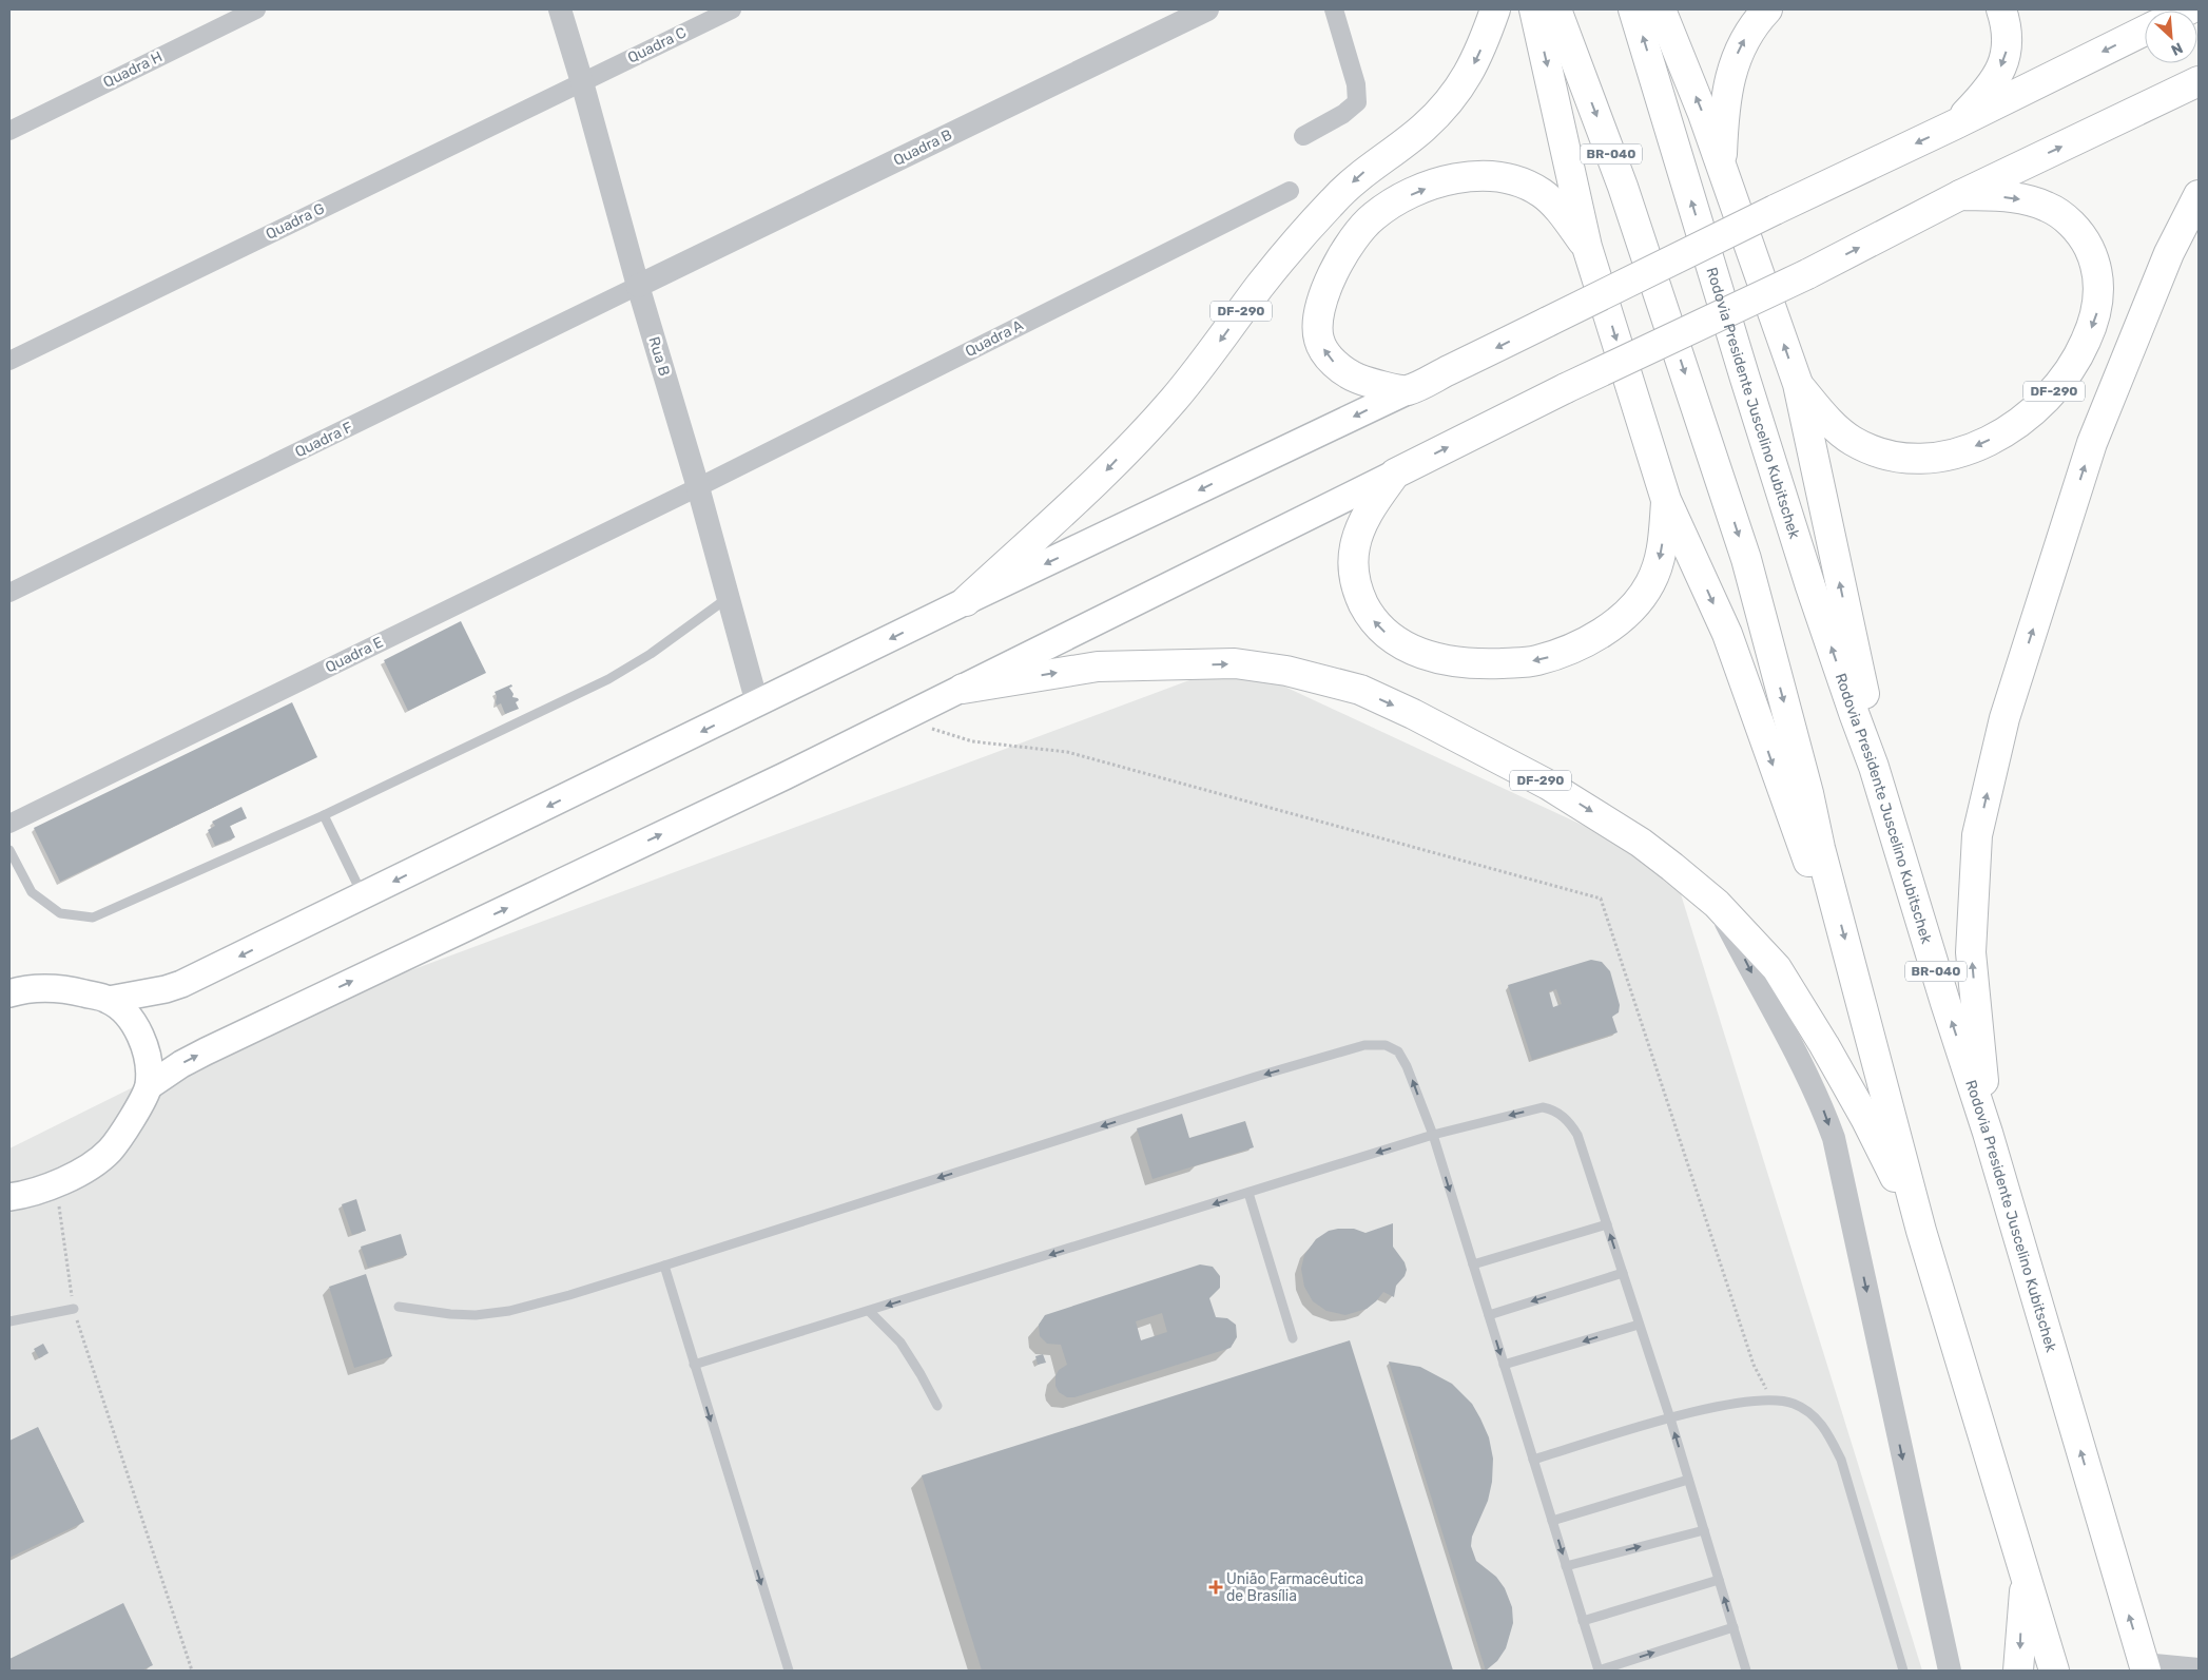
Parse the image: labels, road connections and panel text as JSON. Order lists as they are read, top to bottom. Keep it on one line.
{"streets":{"highway":["BR-040","DF-290","Rodovia Presidente Juscelino Kubitschek"],"street":["Quadra C","Quadra H","Quadra B","Quadra G","Quadra A","Rua B","Quadra F","Quadra E"]},"crossings":[["Quadra C","Quadra G"],["Quadra C","Rua B"],["Quadra B","Rua B"],["Quadra B","Quadra F"],["BR-040","DF-290"],["Quadra G","Rua B"],["DF-290","Rua B"],["Quadra A","Rua B"],["Quadra A","Quadra E"],["Rua B","Quadra F"],["Rua B","Quadra E"]],"places":{"health":["União Farmacêutica de Brasília"]},"north":"bottom right"}
